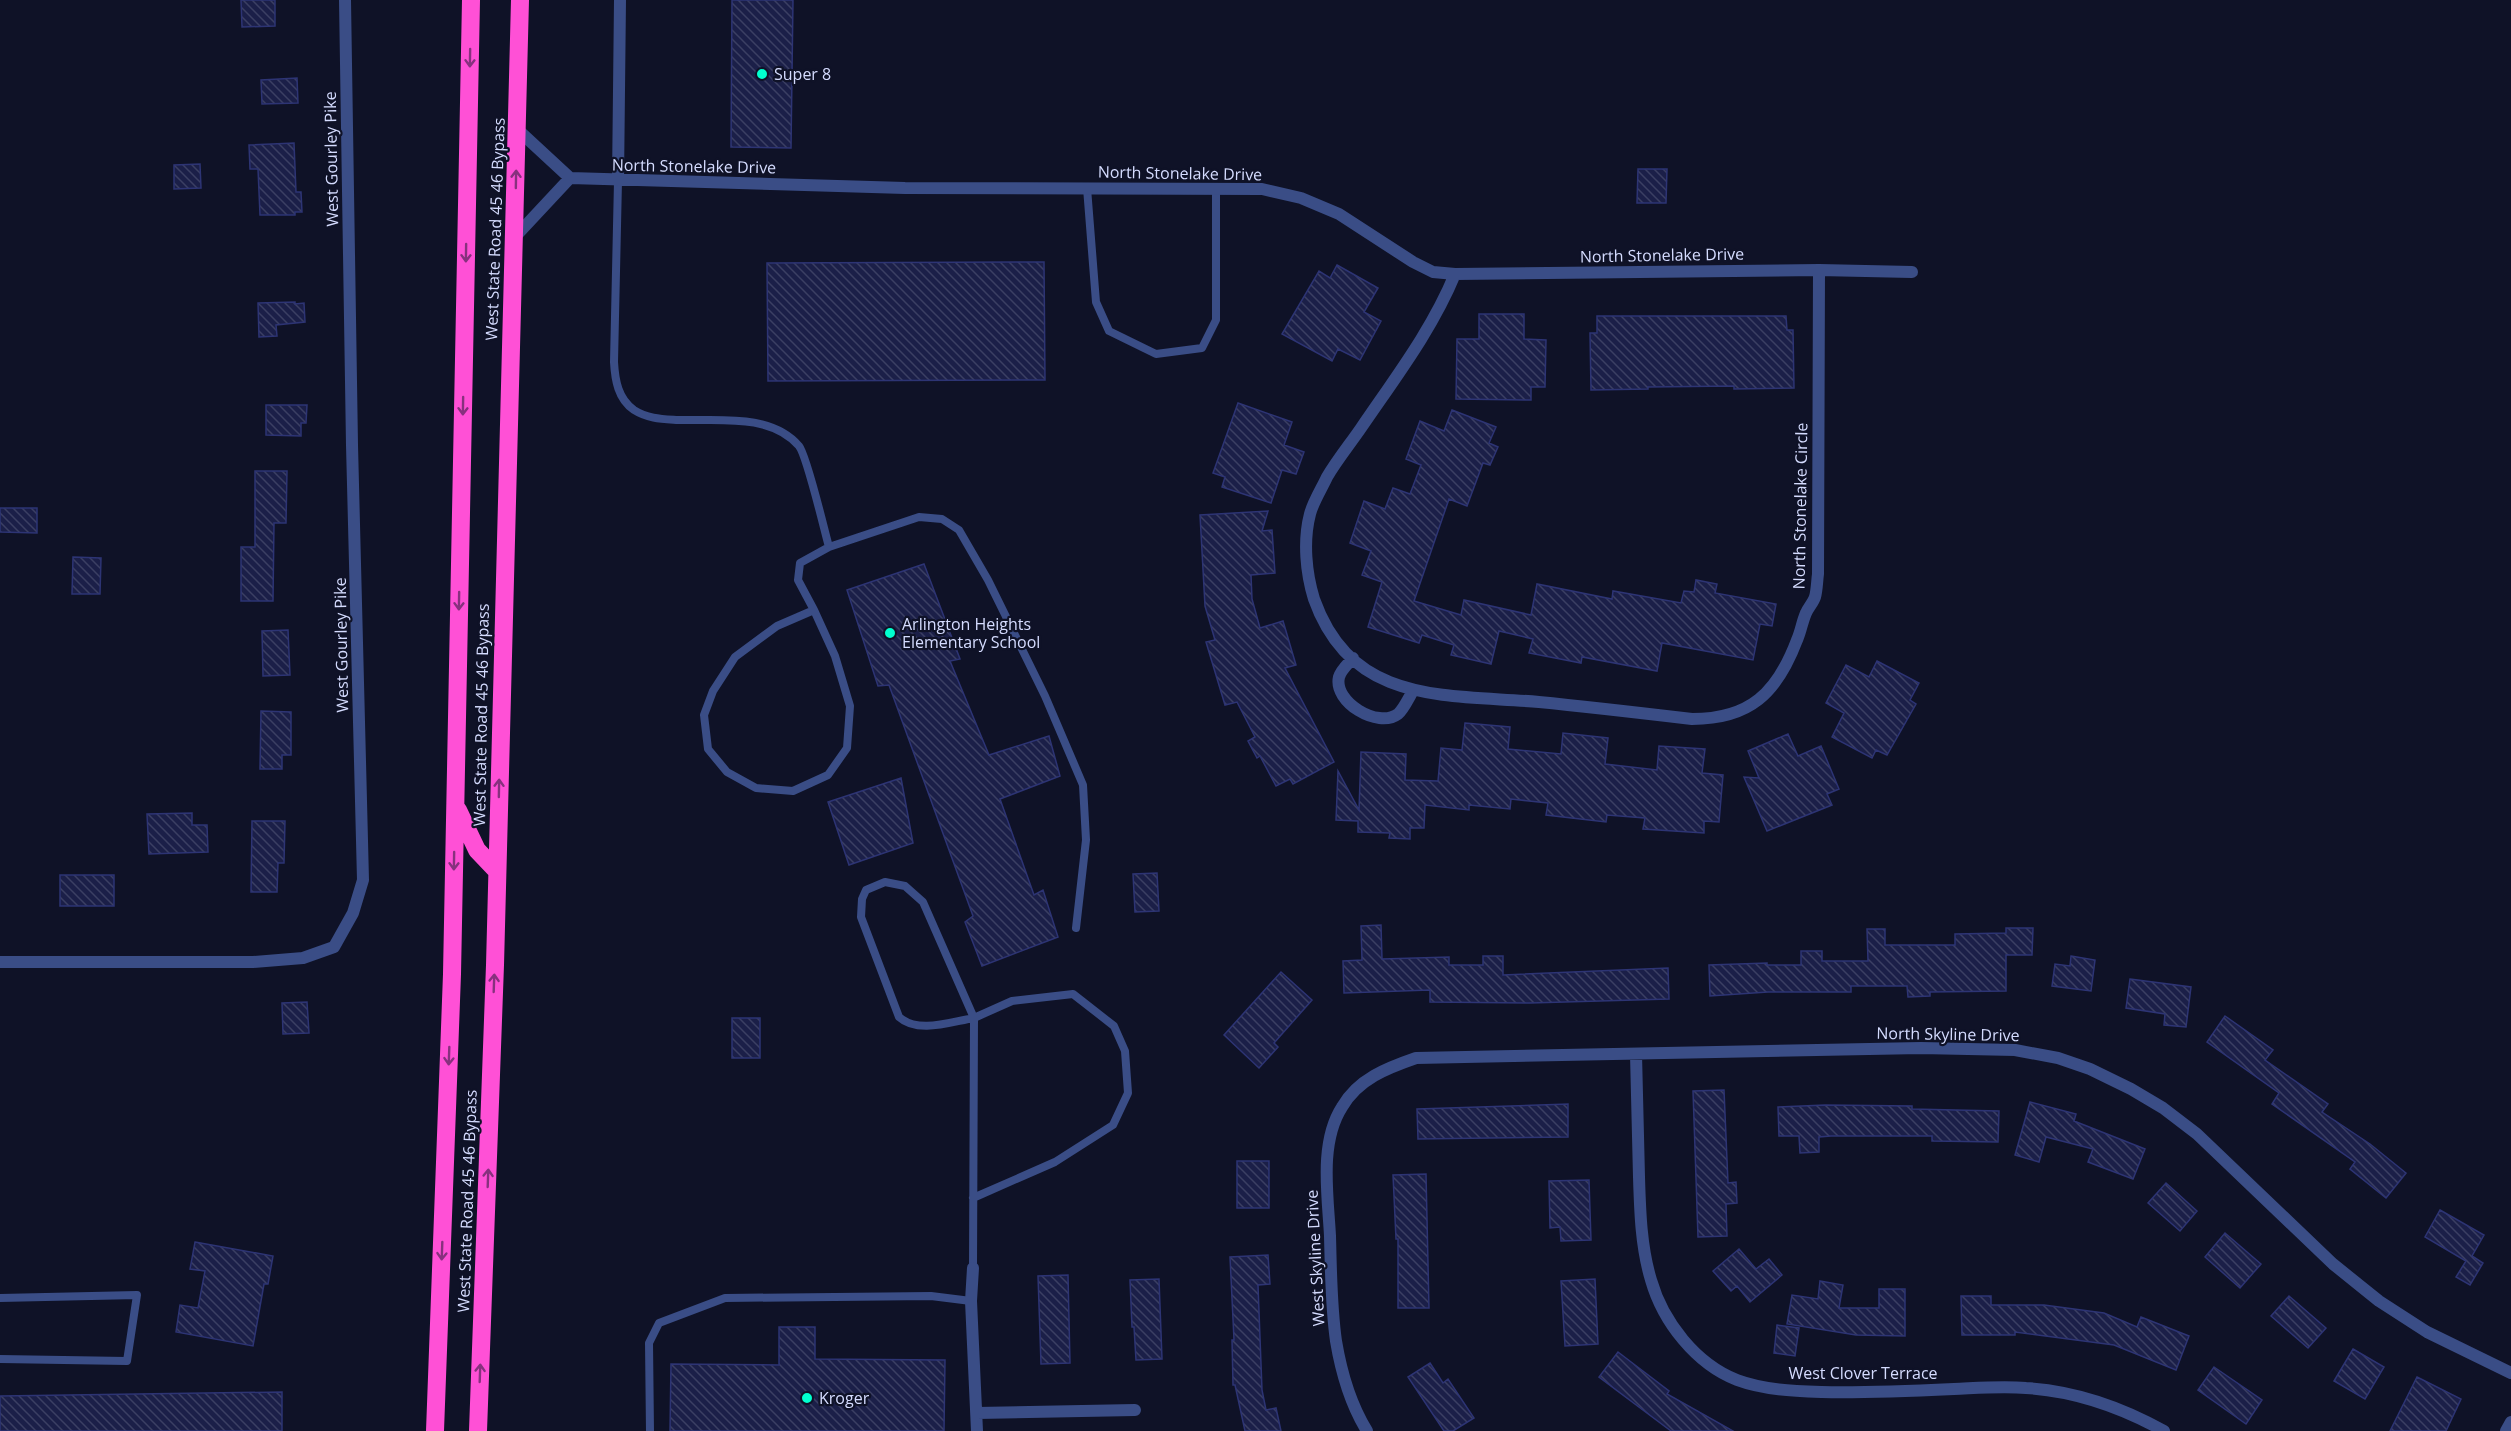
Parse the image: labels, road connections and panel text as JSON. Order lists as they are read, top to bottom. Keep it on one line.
{"streets":{"highway":["West State Road 45 46 Bypass"],"street":["West Gourley Pike","North Stonelake Drive","North Stonelake Circle","North Skyline Drive","West Skyline Drive","West Clover Terrace"]},"crossings":[["North Stonelake Drive","North Stonelake Circle"],["North Skyline Drive","West Skyline Drive"],["North Skyline Drive","West Clover Terrace"]],"places":["Super 8","Arlington Heights Elementary School","Kroger"]}
